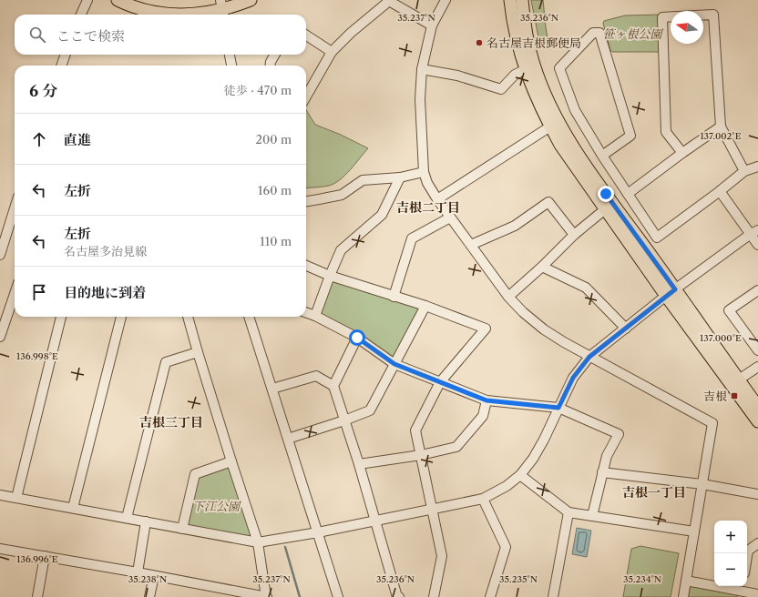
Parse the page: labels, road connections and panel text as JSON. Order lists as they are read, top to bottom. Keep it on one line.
{"districts":["吉根二丁目","吉根三丁目","吉根一丁目"],"parks":["笹ヶ根公園","下江公園"],"places":{"other":["名古屋吉根郵便局"],"transit":["吉根"]},"north":"left","page":{"search":"ここで検索","heading":["6 分","徒歩 · 470 m"],"list":[["直進","200 m"],["左折","160 m"],["左折","名古屋多治見線","110 m"],"目的地に到着"],"map_buttons":["+","−"]},"coordinates":["35.237°N","35.236°N","137.002°E","137.000°E","136.998°E","136.996°E","35.238°N","35.235°N","35.234°N"]}
